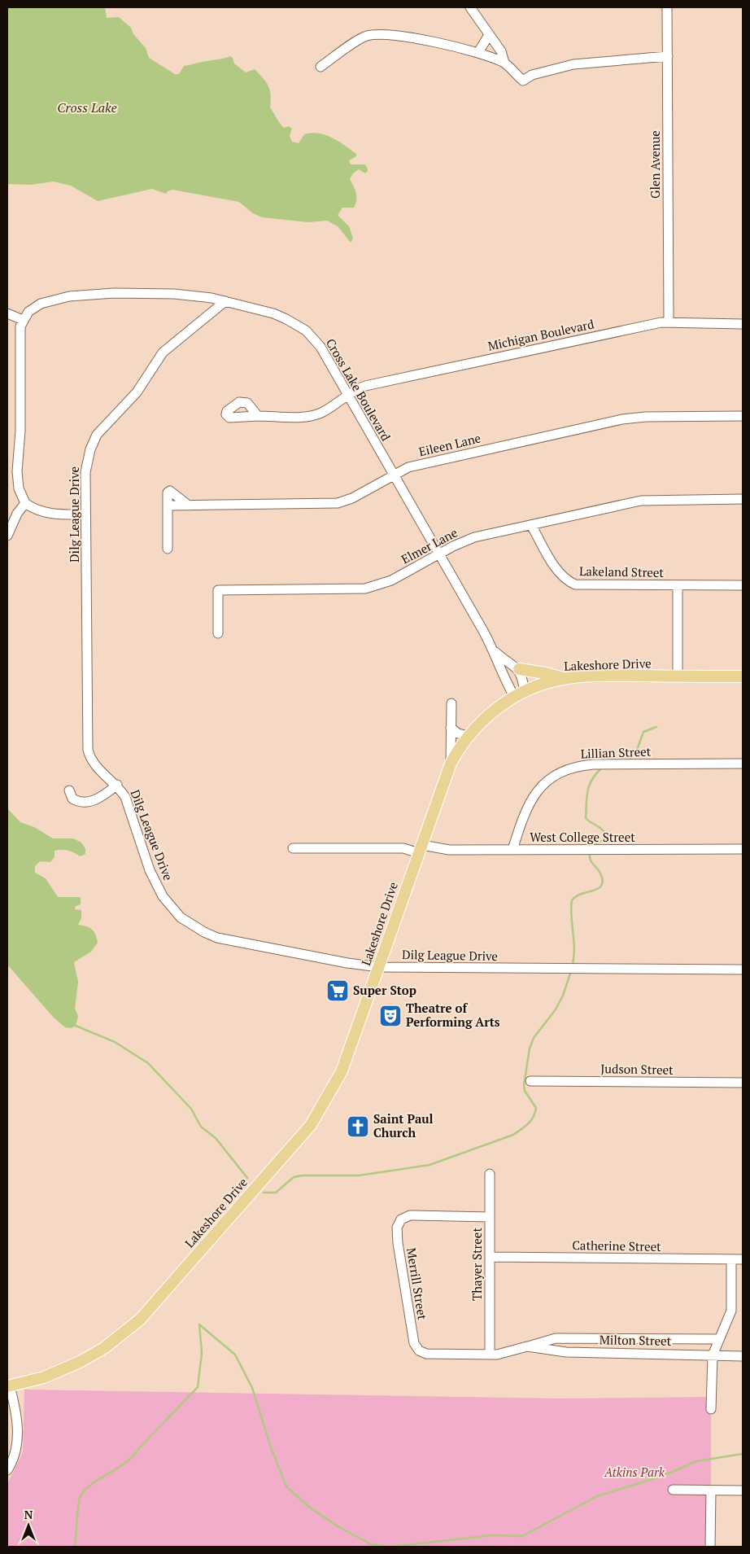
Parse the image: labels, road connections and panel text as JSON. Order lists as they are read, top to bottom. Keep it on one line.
{"streets":{"main road":["Lakeshore Drive"],"street":["Glen Avenue","Michigan Boulevard","Cross Lake Boulevard","Eileen Lane","Dilg League Drive","Elmer Lane","Lakeland Street","Lillian Street","West College Street","Judson Street","Catherine Street","Thayer Street","Merrill Street","Milton Street"]},"crossings":[["Glen Avenue","Michigan Boulevard"],["Michigan Boulevard","Cross Lake Boulevard"],["Cross Lake Boulevard","Eileen Lane"],["Cross Lake Boulevard","Dilg League Drive"],["Cross Lake Boulevard","Elmer Lane"],["Cross Lake Boulevard","Lakeshore Drive"],["Dilg League Drive","Lakeshore Drive"],["Elmer Lane","Lakeland Street"],["Lakeshore Drive","West College Street"],["Lillian Street","West College Street"],["Catherine Street","Thayer Street"],["Thayer Street","Merrill Street"],["Thayer Street","Milton Street"],["Merrill Street","Milton Street"]],"water":["Cross Lake"],"parks":["Atkins Park"],"places":{"supermarket":["Super Stop"],"theatre":["Theatre of Performing Arts"],"church":["Saint Paul Church"]},"north":"top"}
